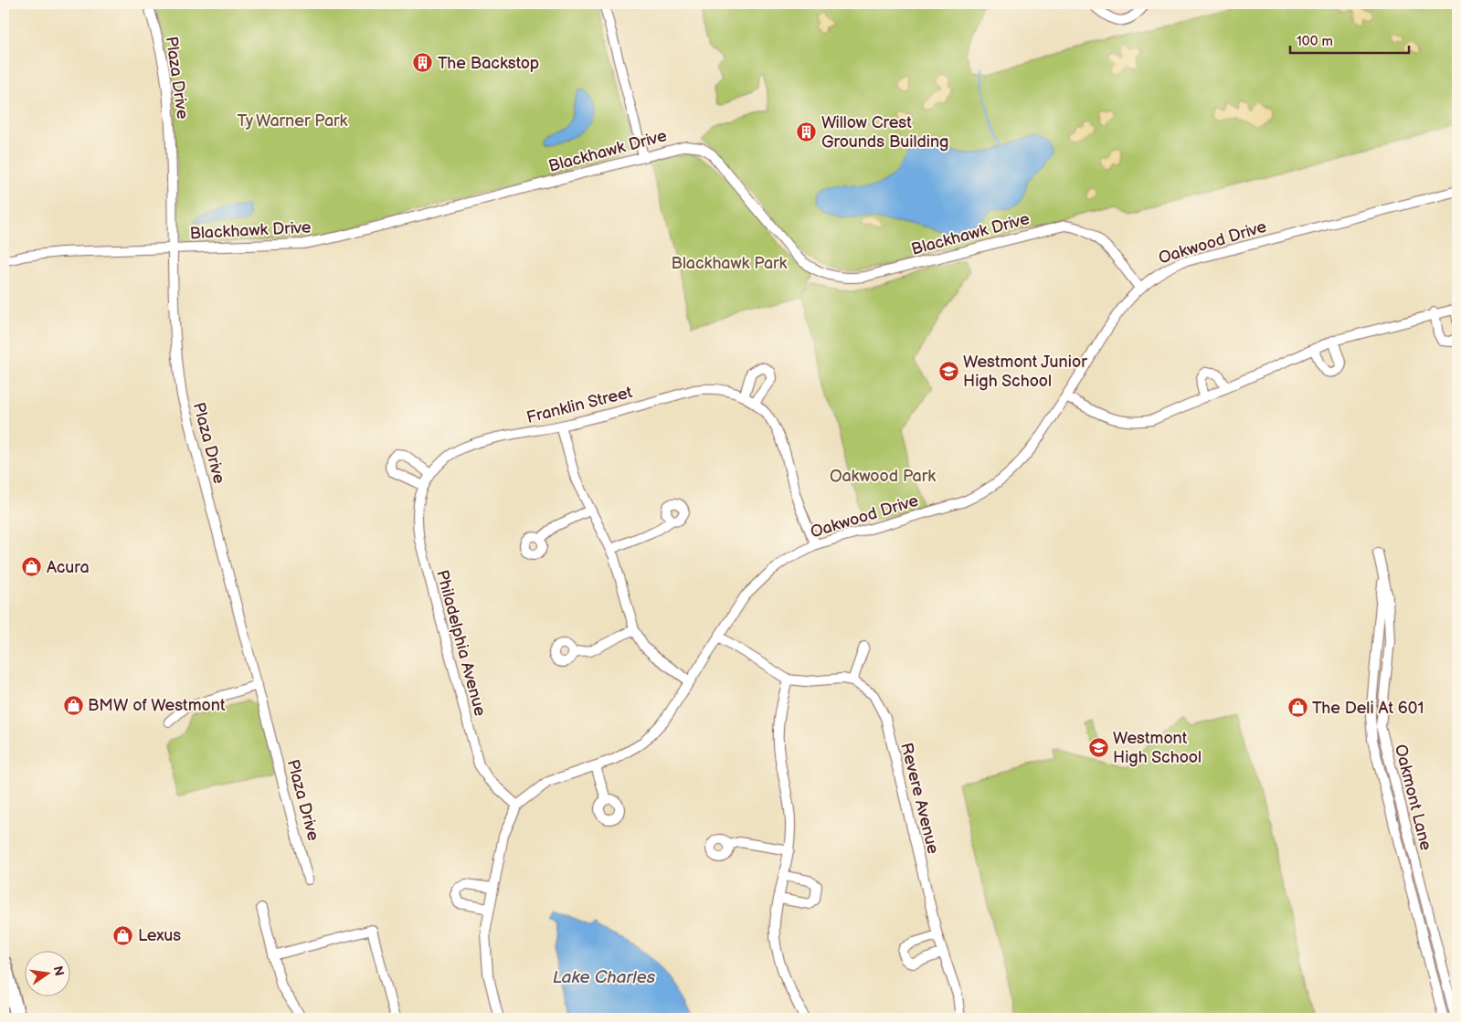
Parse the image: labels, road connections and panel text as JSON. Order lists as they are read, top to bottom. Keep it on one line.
{"streets":{"street":["Plaza Drive","Blackhawk Drive","Oakwood Drive","Franklin Street","Philadelphia Avenue","Oakmont Lane","Revere Avenue"]},"crossings":[["Plaza Drive","Blackhawk Drive"],["Blackhawk Drive","Oakwood Drive"],["Oakwood Drive","Philadelphia Avenue"],["Franklin Street","Philadelphia Avenue"]],"water":["Lake Charles"],"parks":["Ty Warner Park","Blackhawk Park","Oakwood Park"],"places":{"building":["The Backstop","Willow Crest Grounds Building"],"school or university":["Westmont Junior High School","Westmont High School"],"shop":["Acura","BMW of Westmont","The Deli At 601","Lexus"]},"scale_bar":"100 m","north":"right"}
